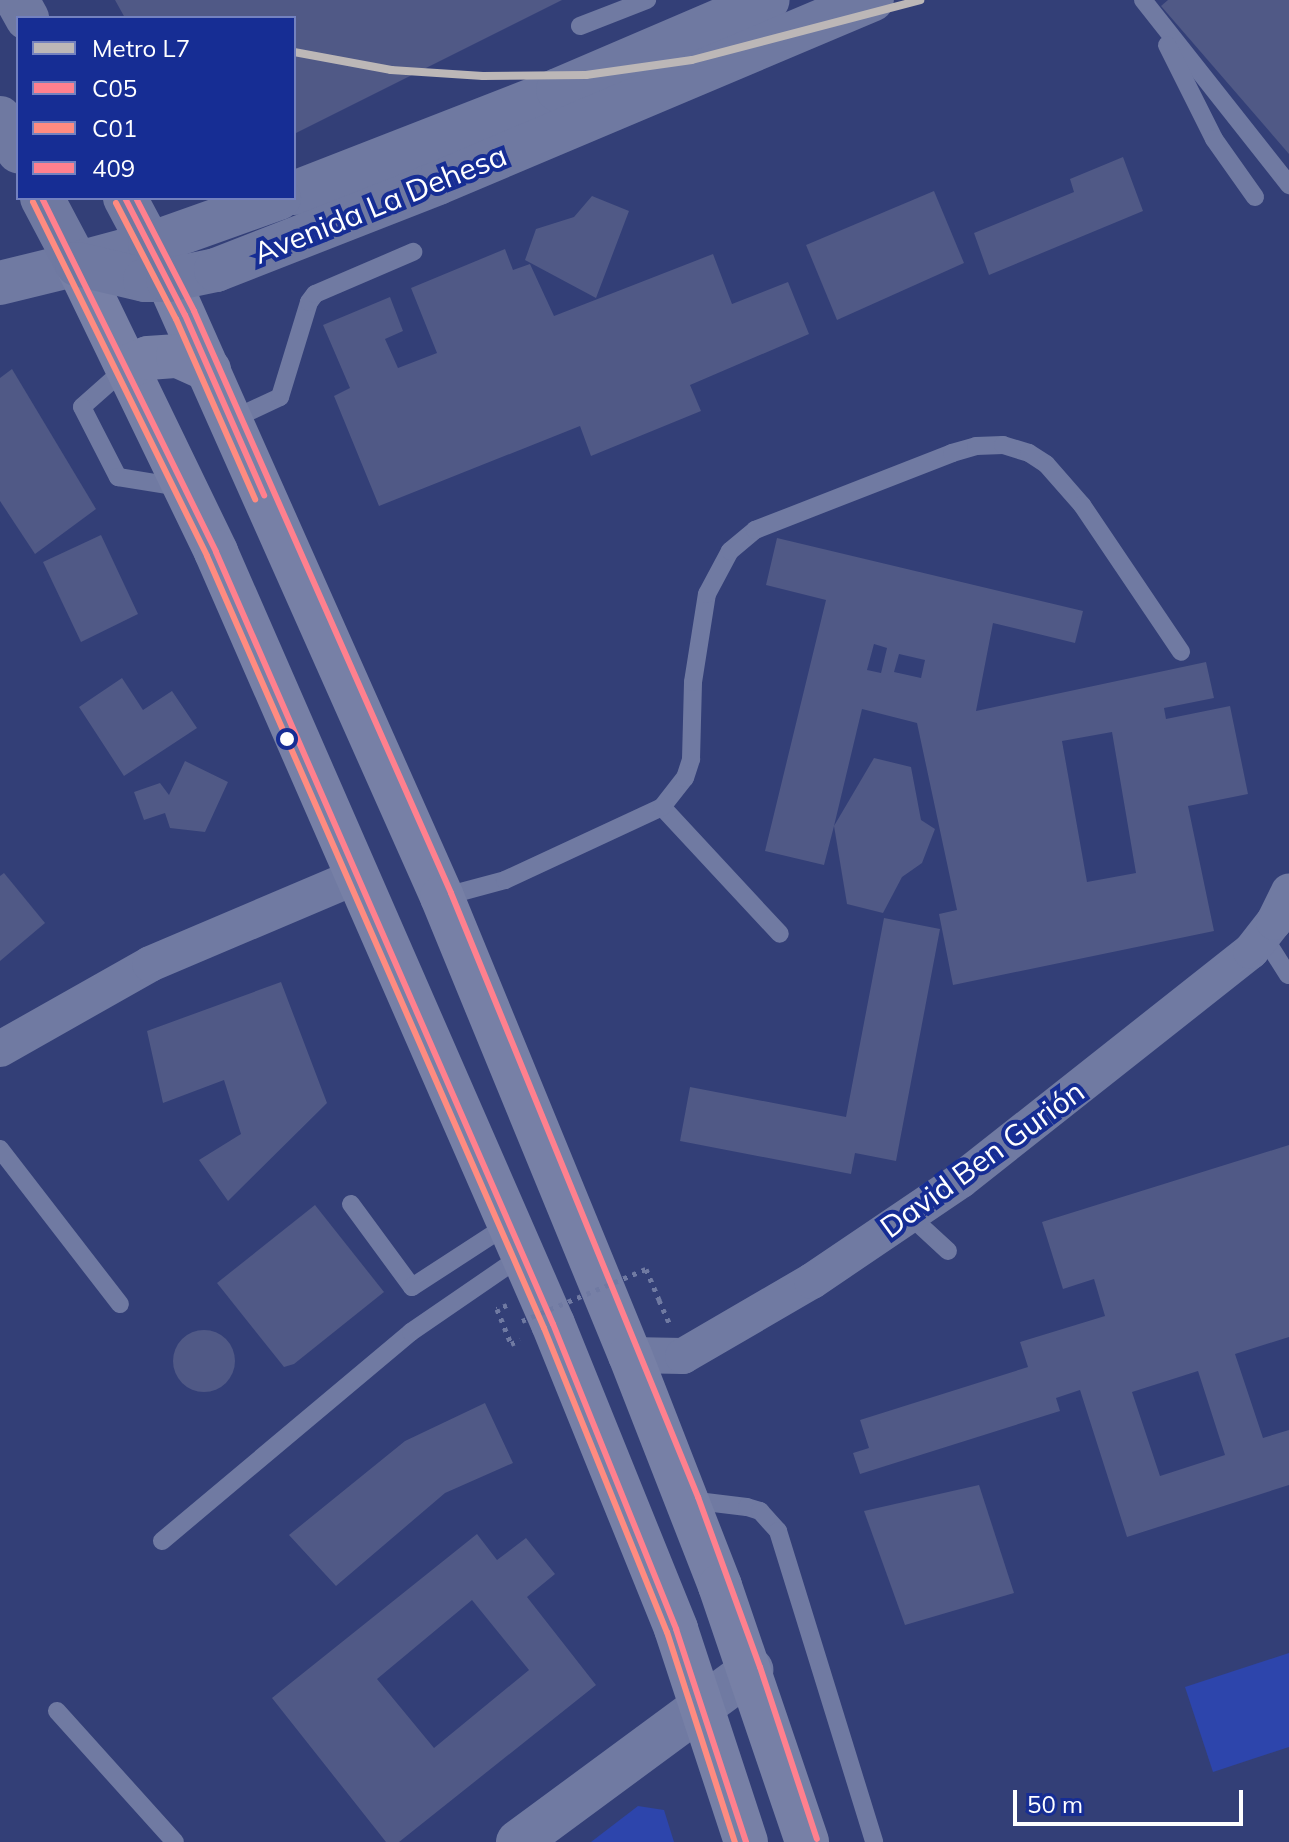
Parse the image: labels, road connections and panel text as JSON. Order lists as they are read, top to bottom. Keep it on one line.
{"streets":{"main road":["Avenida La Dehesa"],"street":["David Ben Gurión"]},"lines":["metro line L7","transit line C05","transit line 409","transit line C01"],"legend":["Metro L7","C05","C01","409"],"scale_bar":"50 m"}
